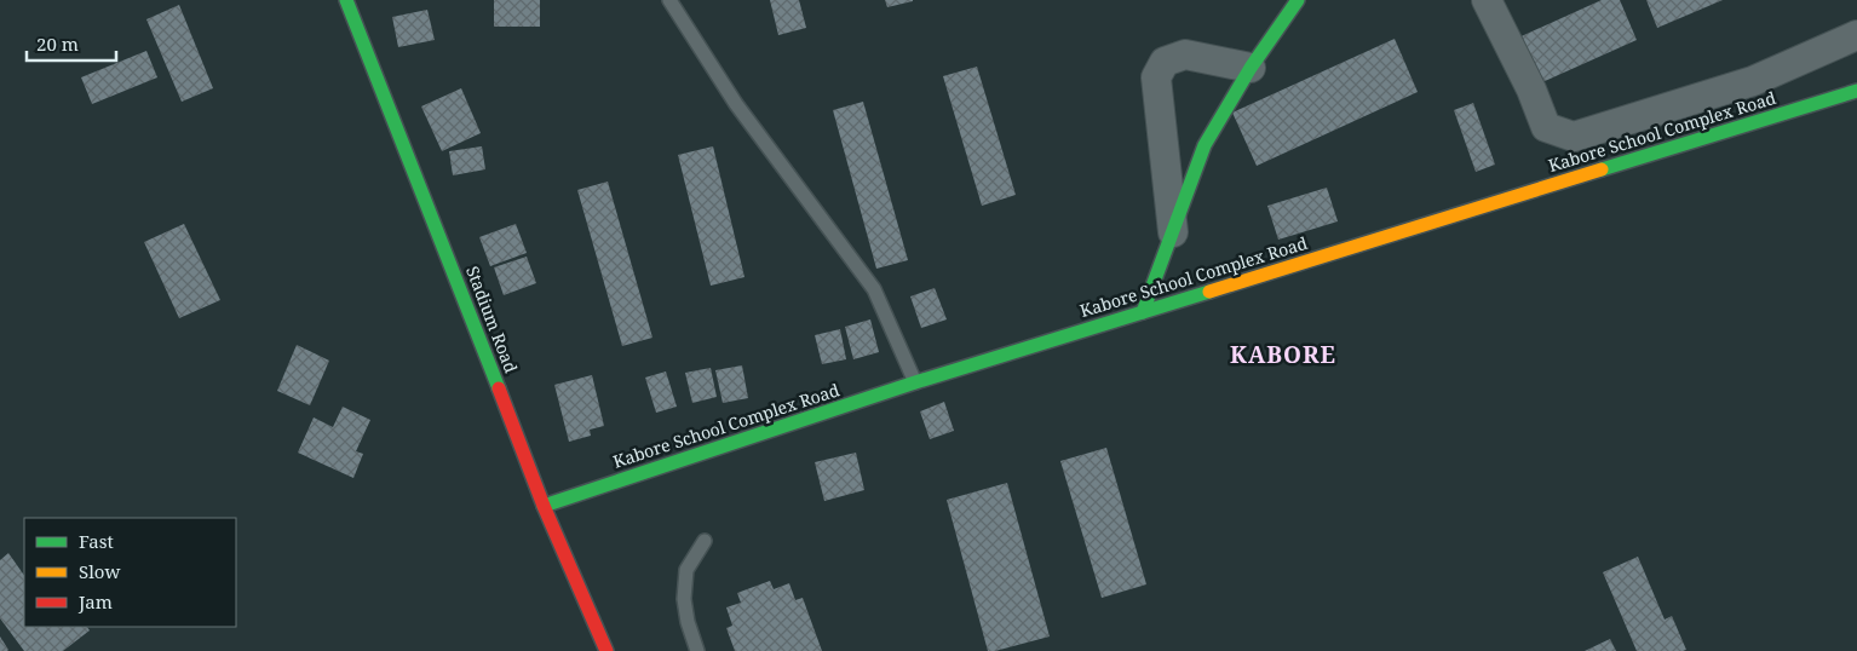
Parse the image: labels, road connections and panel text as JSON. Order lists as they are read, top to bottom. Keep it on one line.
{"streets":{"street":["Kabore School Complex Road","Stadium Road"]},"crossings":[["Kabore School Complex Road","Stadium Road"]],"districts":["KABORE"],"legend":["Fast","Slow","Jam"],"scale_bar":"20 m"}
